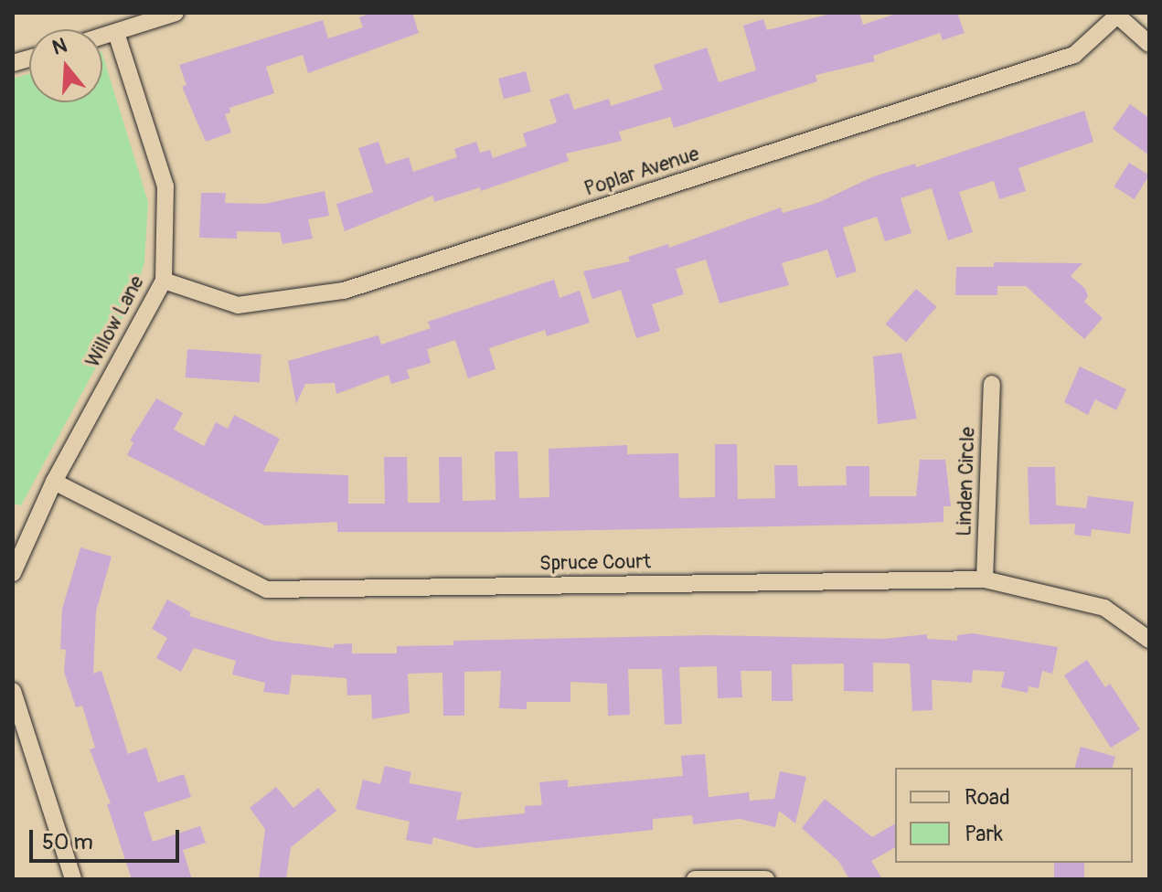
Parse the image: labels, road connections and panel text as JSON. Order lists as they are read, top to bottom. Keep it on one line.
{"streets":{"street":["Poplar Avenue","Willow Lane","Linden Circle","Spruce Court"]},"crossings":[["Poplar Avenue","Willow Lane"],["Willow Lane","Spruce Court"],["Linden Circle","Spruce Court"]],"legend":["Road","Park"],"scale_bar":"50 m","north":"top"}
